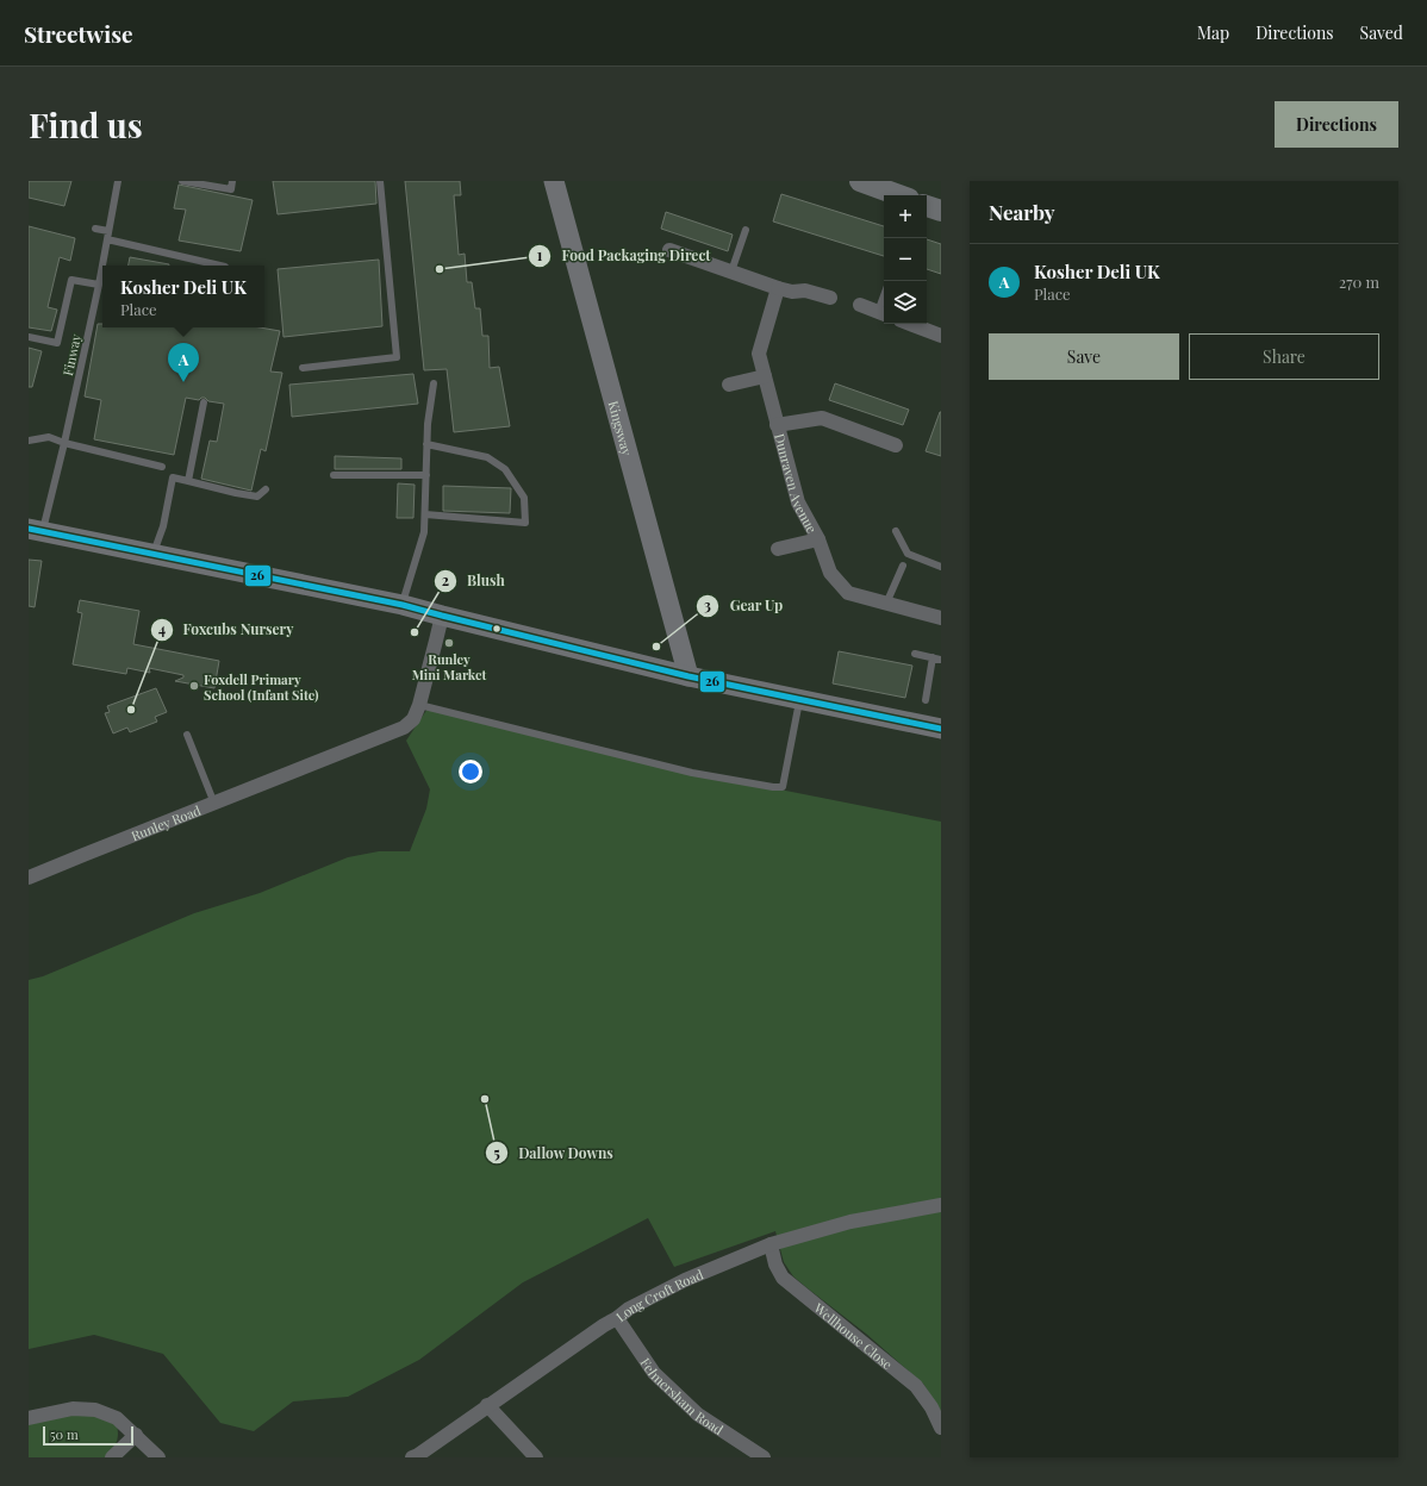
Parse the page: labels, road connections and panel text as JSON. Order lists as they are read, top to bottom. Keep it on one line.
{"streets":{"street":["Kingsway","Dunraven Avenue","Runley Road","Long Croft Road","Wellhouse Close","Felmersham Road"],"lane":["Finway"]},"crossings":[["Long Croft Road","Wellhouse Close"],["Long Croft Road","Felmersham Road"]],"places":["Food Packaging Direct","Blush","Runley Mini Market","Gear Up","Foxdell Primary School (Infant Site)","Foxcubs Nursery","Dallow Downs"],"lines":["transit line 26"],"scale_bar":"50 m","page":{"header":"Streetwise","nav":["Map","Directions","Saved"],"buttons":["Directions",["Save","Share"]],"title":"Find us","heading":"Nearby","map_buttons":["+","−"],"list":[{"mark":"A","name":"Kosher Deli UK","note":"Place","value":"270 m"}],"popup":["Kosher Deli UK","Place"],"pins":"A","scale":"50 m"}}
